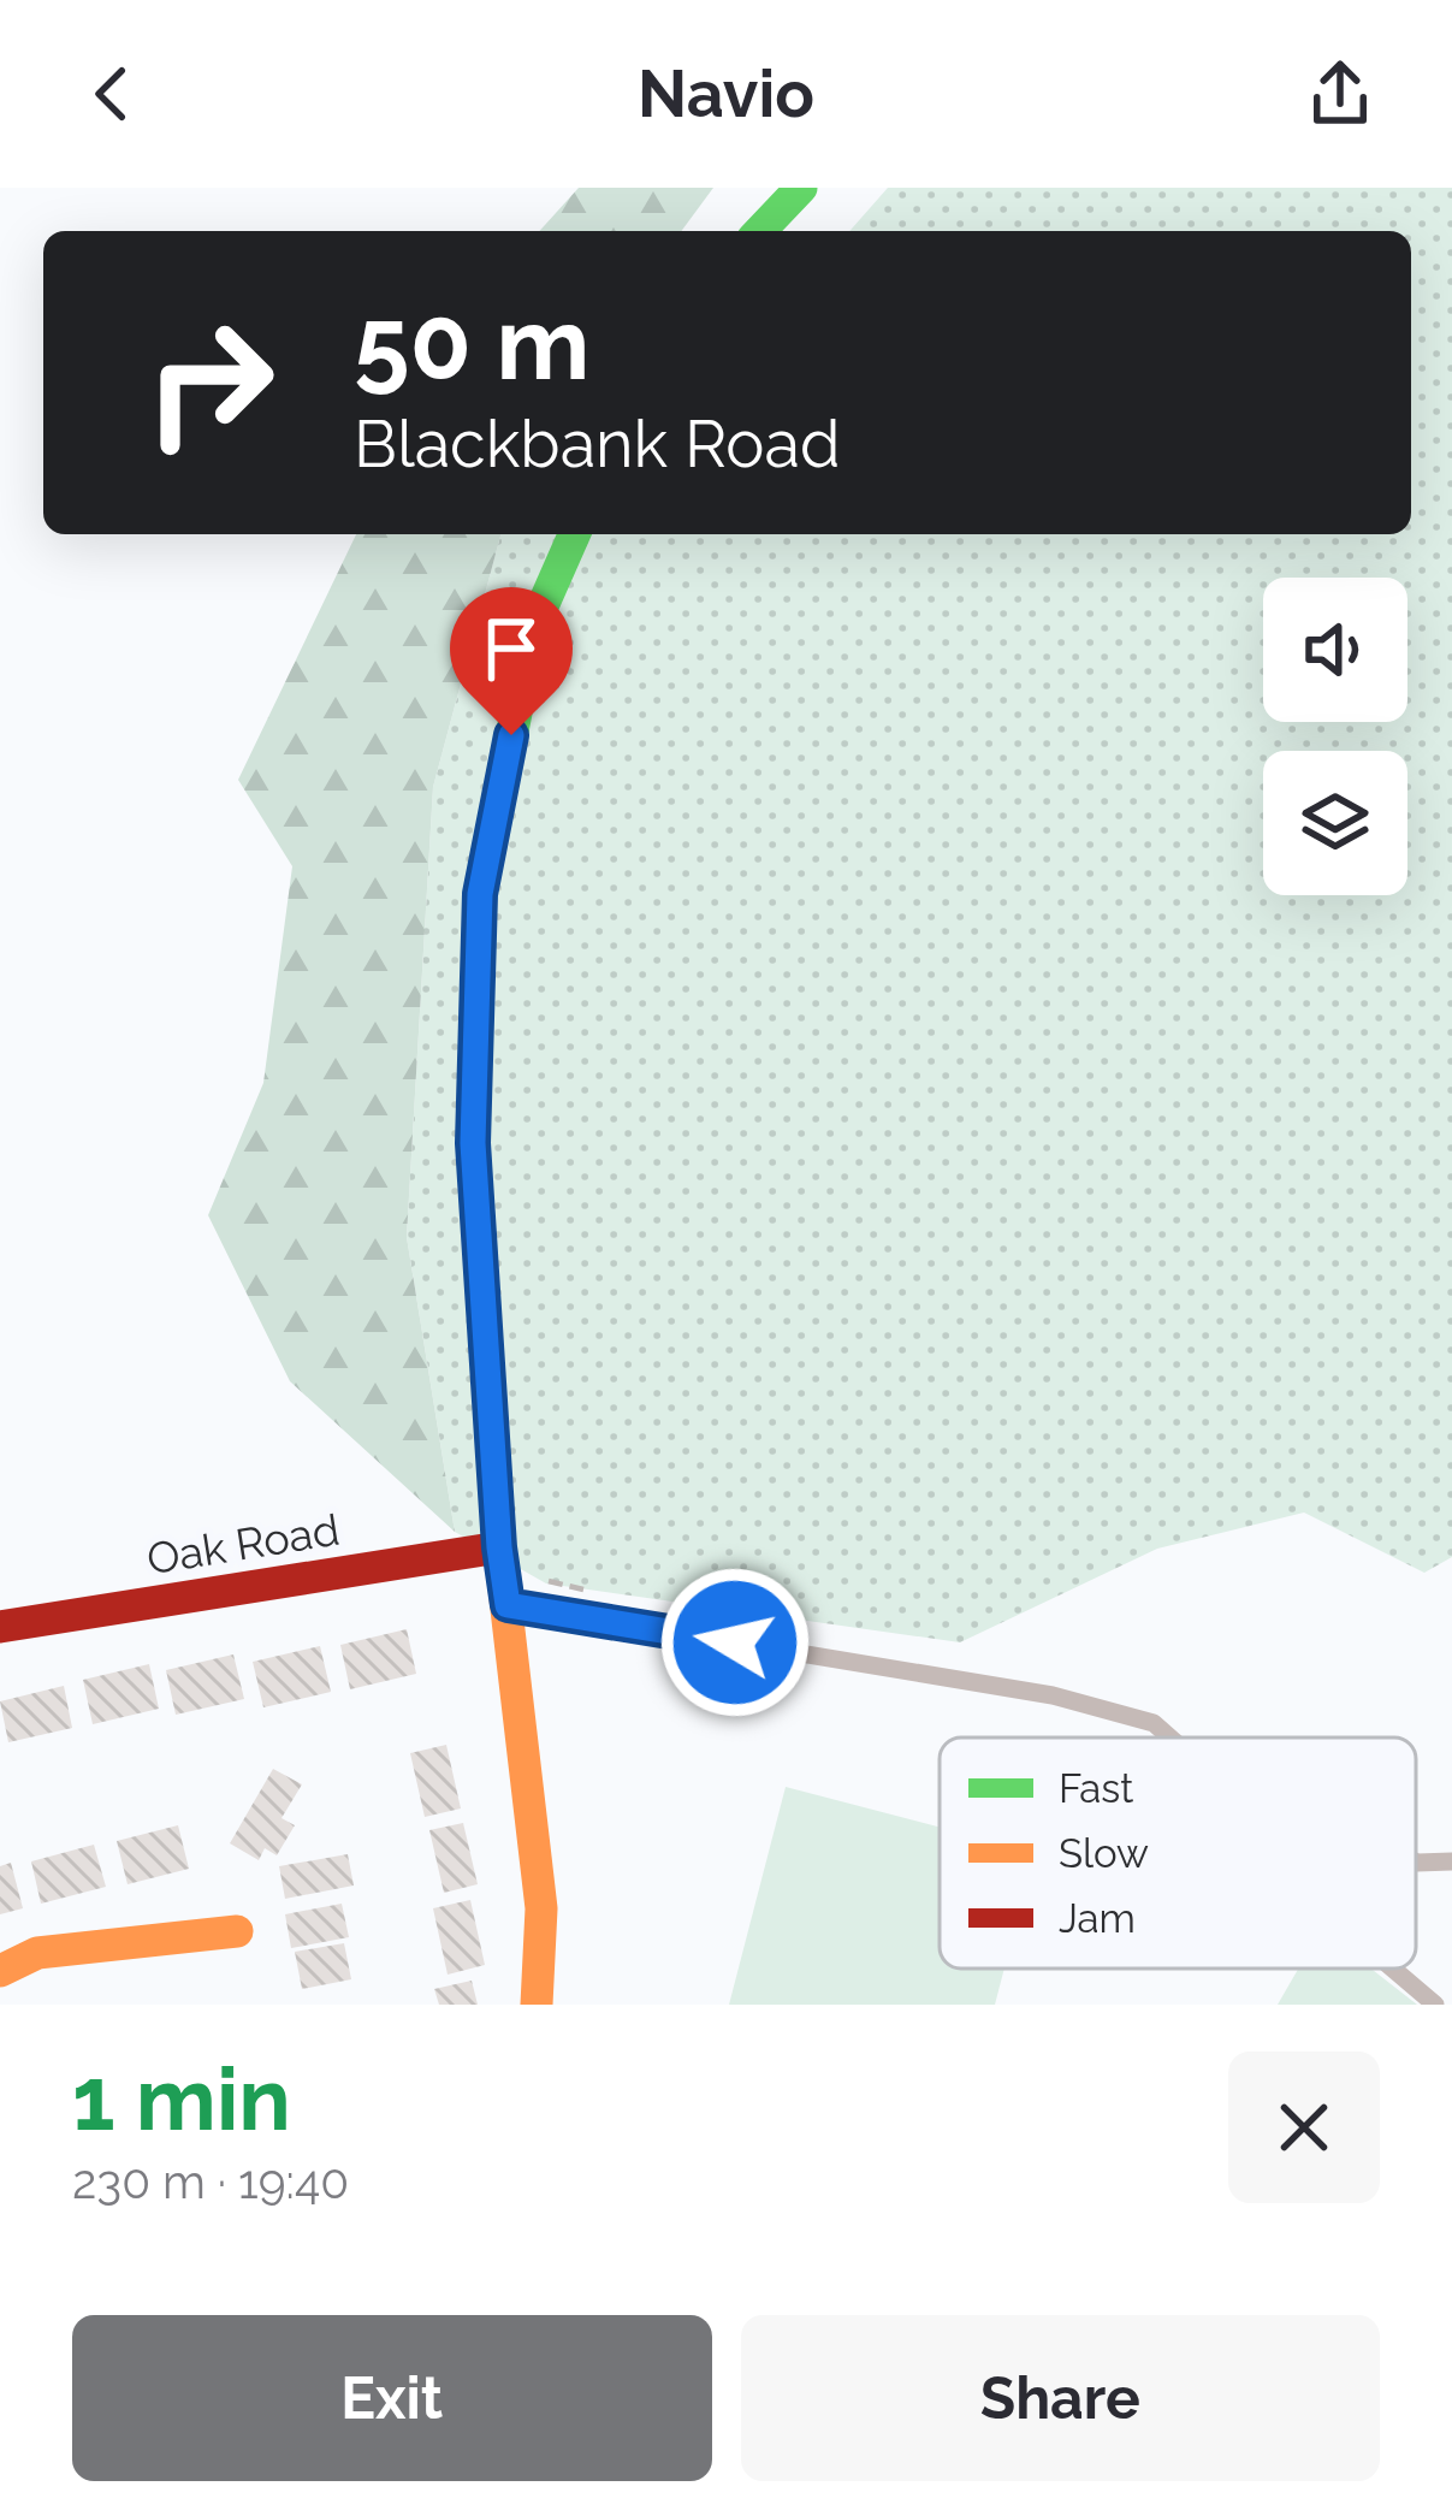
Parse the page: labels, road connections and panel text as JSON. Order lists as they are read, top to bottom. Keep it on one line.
{"streets":{"main road":["Oak Road"]},"legend":["Fast","Slow","Jam"],"page":{"header":"Navio","turn":["50 m","Blackbank Road"],"heading":["1 min","230 m · 19:40"],"buttons":["Exit","Share"]}}
